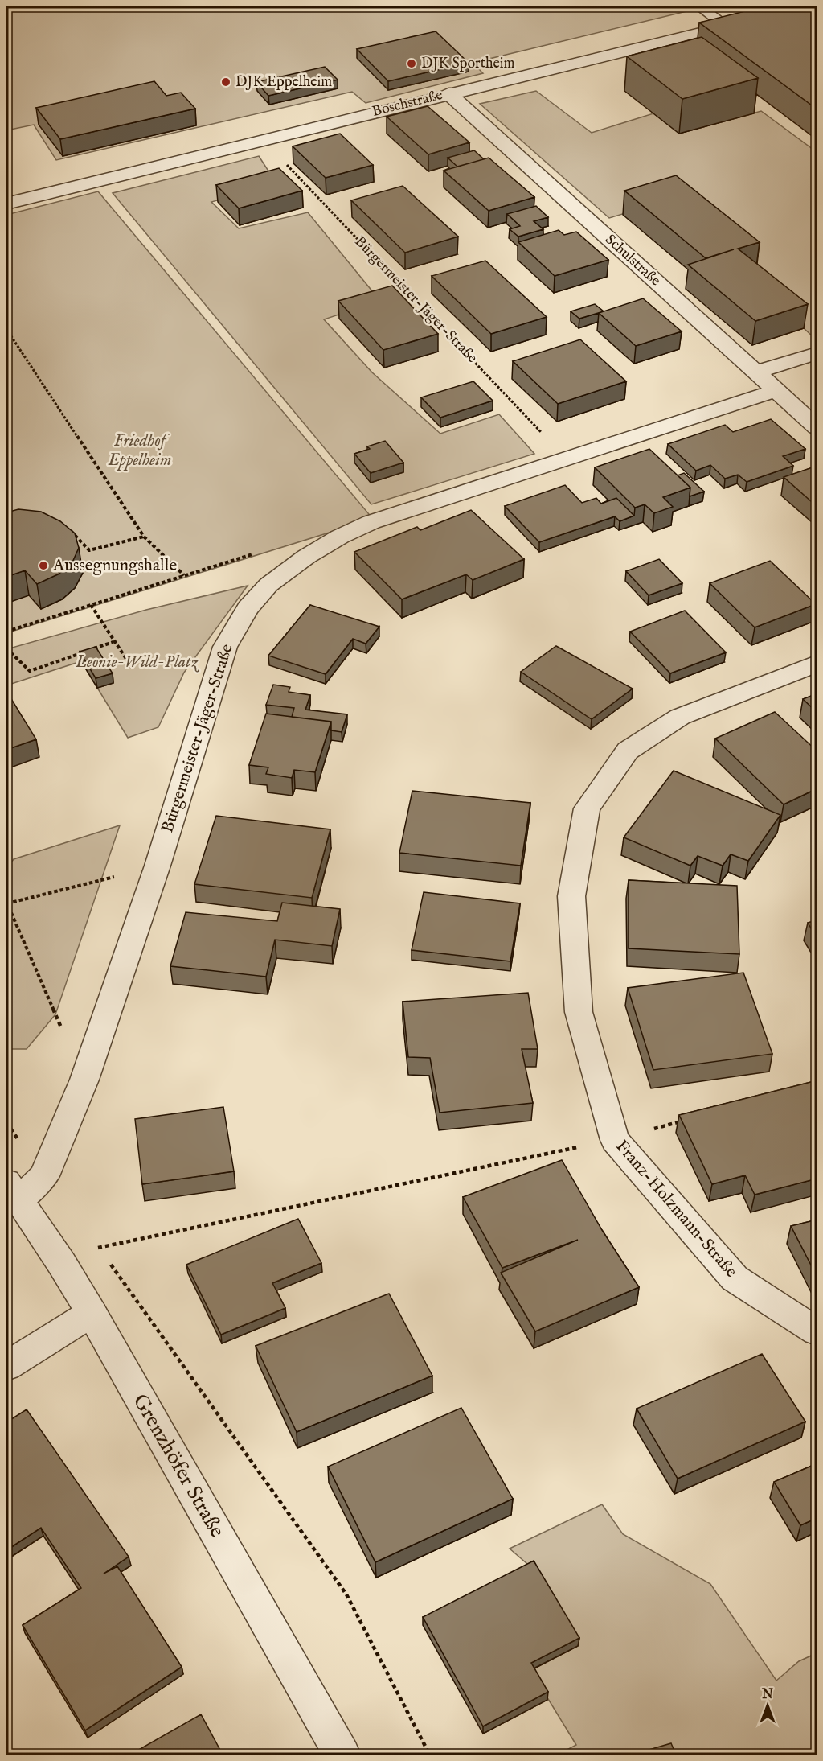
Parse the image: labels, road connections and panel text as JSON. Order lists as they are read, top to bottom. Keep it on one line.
{"streets":{"street":["Boschstraße","Schulstraße","Bürgermeister-Jäger-Straße","Franz-Holzmann-Straße","Grenzhöfer Straße"]},"crossings":[["Boschstraße","Schulstraße"],["Boschstraße","Bürgermeister-Jäger-Straße"],["Schulstraße","Bürgermeister-Jäger-Straße"],["Bürgermeister-Jäger-Straße","Grenzhöfer Straße"]],"parks":["Friedhof Eppelheim","Leonie-Wild-Platz"],"places":["DJK Sportheim","DJK Eppelheim","Aussegnungshalle"],"north":"top"}
